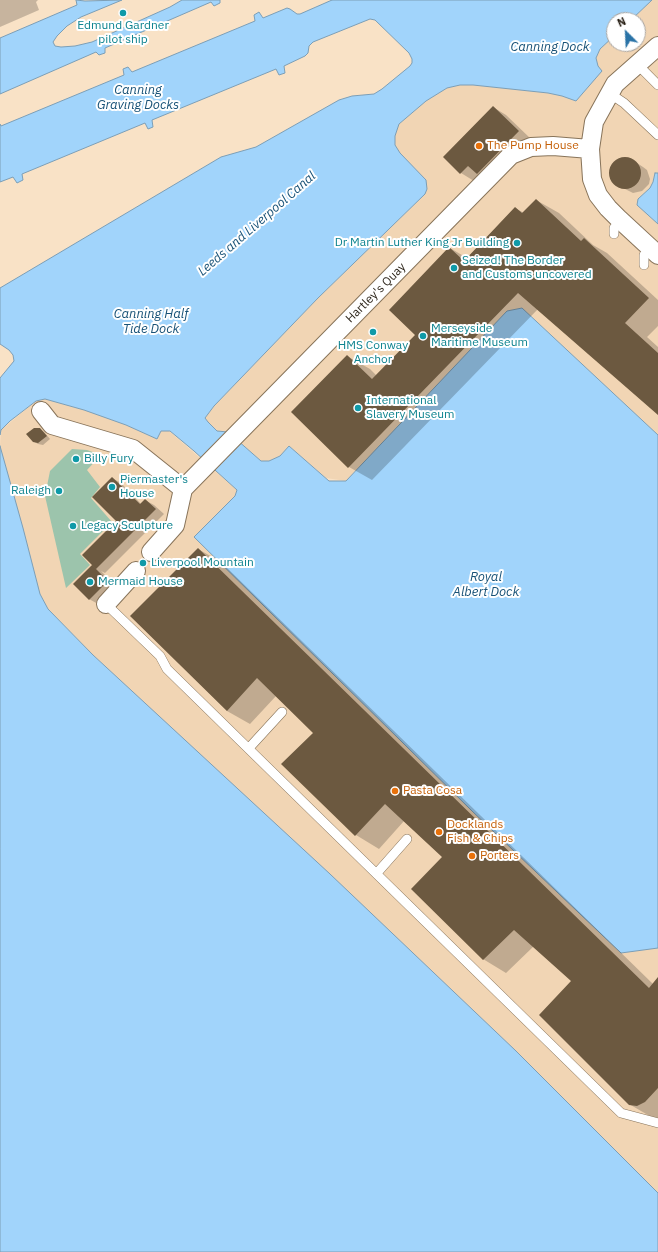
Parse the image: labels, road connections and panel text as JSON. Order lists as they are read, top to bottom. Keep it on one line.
{"streets":{"street":["Hartley's Quay"]},"water":["Canning Dock","Canning Graving Docks","Leeds and Liverpool Canal","Canning Half Tide Dock","Royal Albert Dock"],"places":["Edmund Gardner pilot ship","The Pump House","Dr Martin Luther King Jr Building","Seized! The Border and Customs uncovered","HMS Conway Anchor","Merseyside Maritime Museum","International Slavery Museum","Billy Fury","Piermaster's House","Raleigh","Legacy Sculpture","Liverpool Mountain","Mermaid House","Pasta Cosa","Docklands Fish & Chips","Porters"],"north":"top left"}
